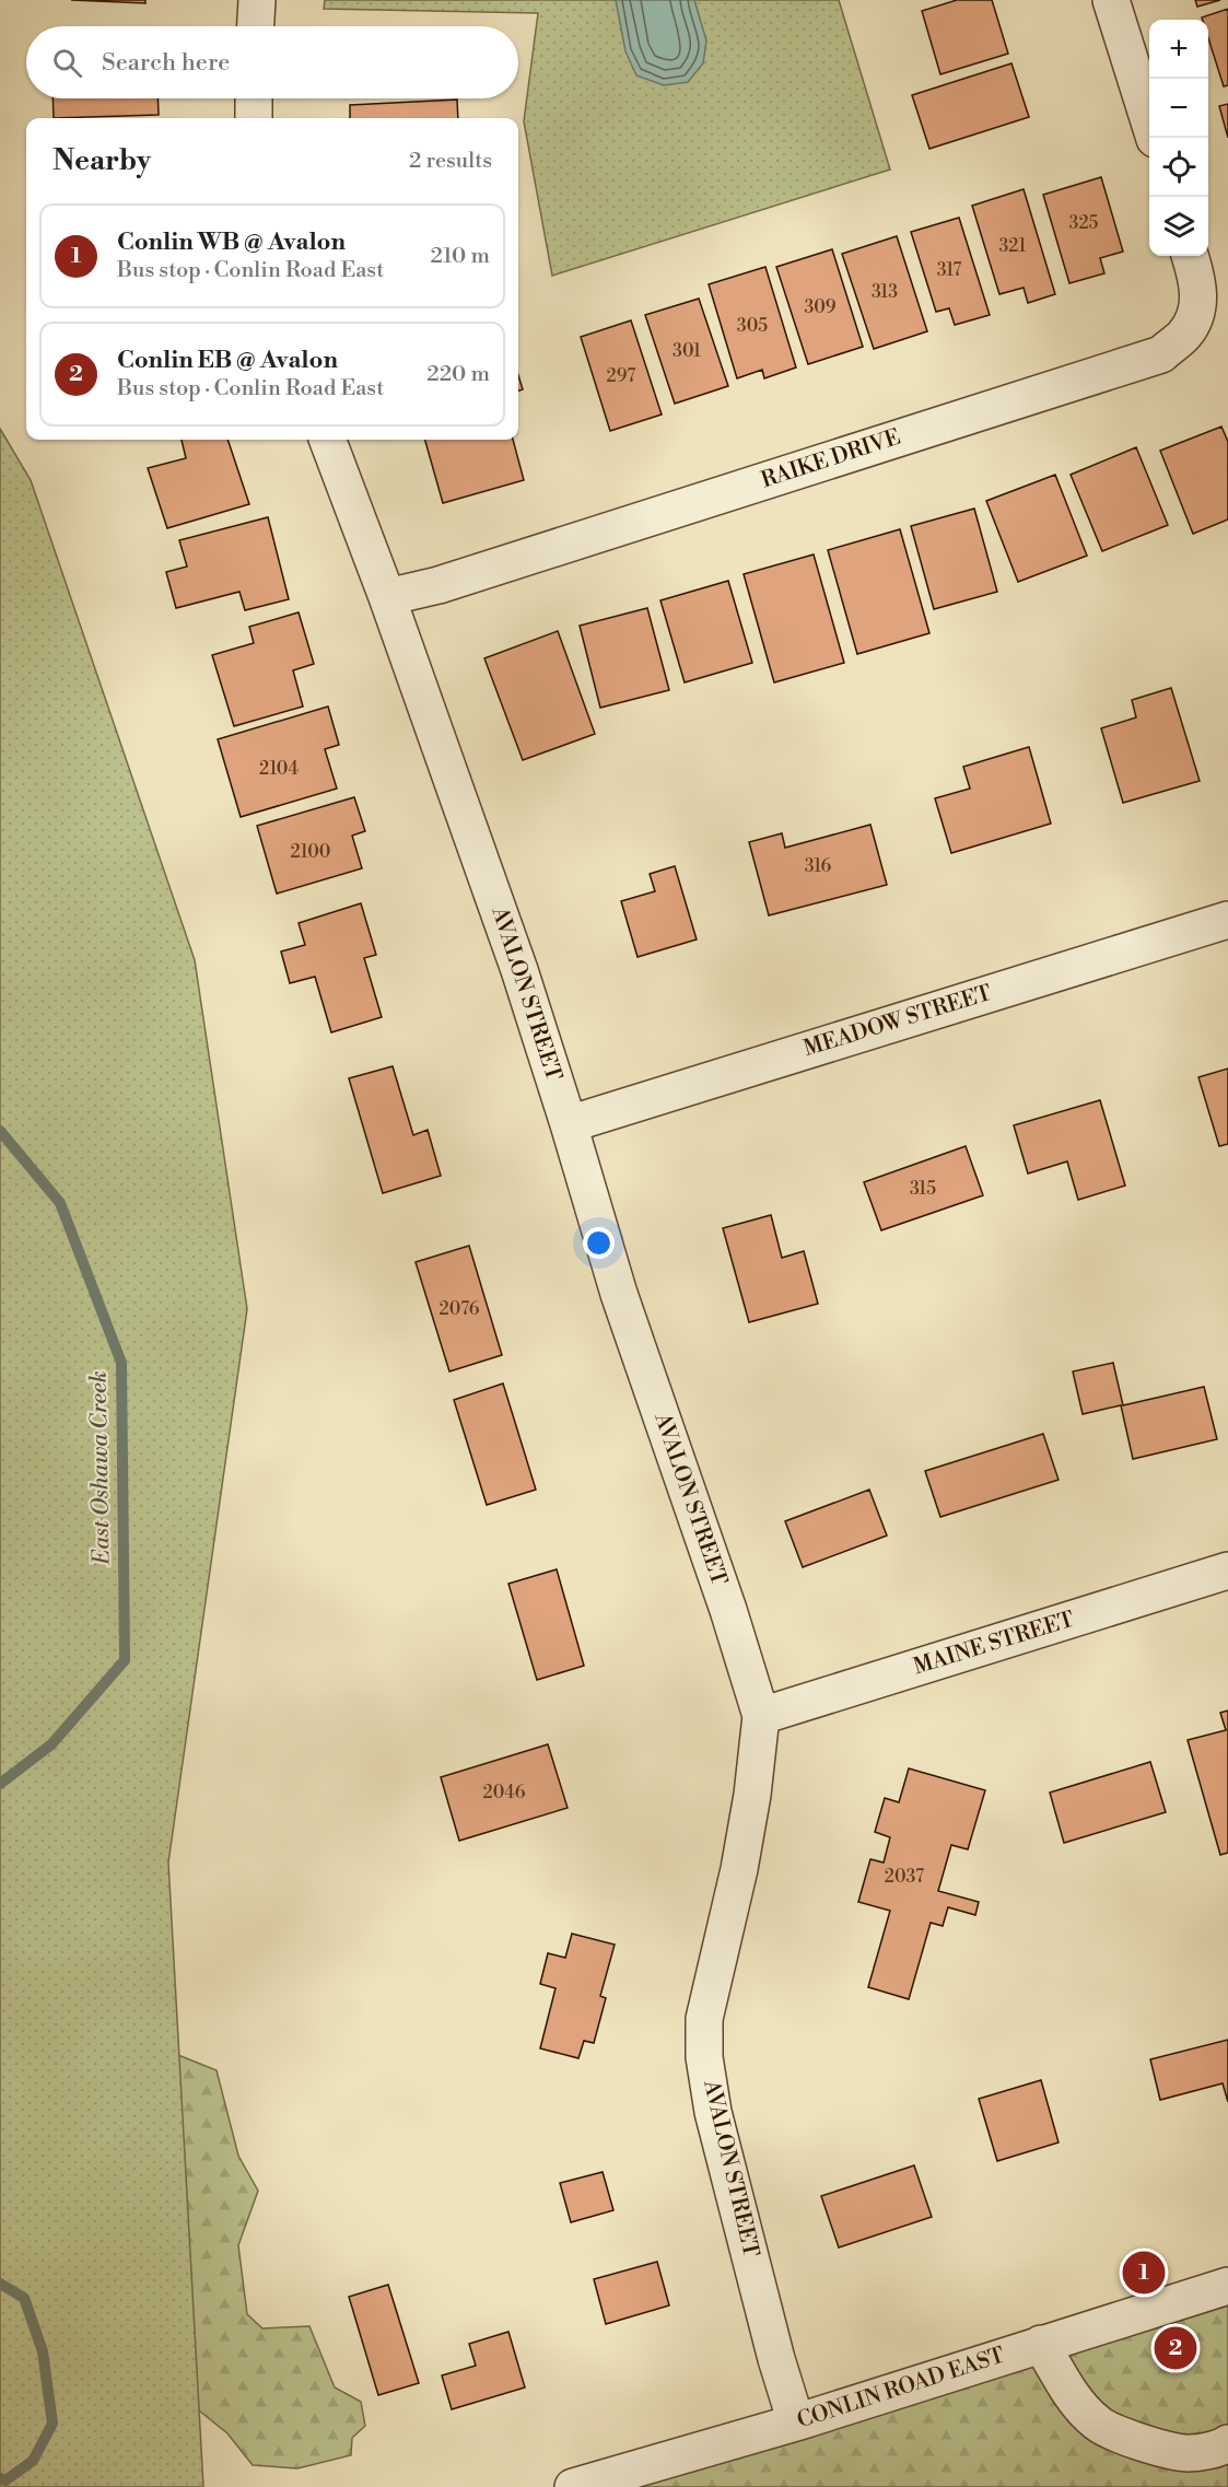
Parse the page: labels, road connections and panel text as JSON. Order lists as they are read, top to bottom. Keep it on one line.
{"streets":{"street":["RAIKE DRIVE","AVALON STREET","MEADOW STREET","MAINE STREET","CONLIN ROAD EAST"]},"crossings":[["RAIKE DRIVE","AVALON STREET"],["AVALON STREET","MEADOW STREET"],["AVALON STREET","MAINE STREET"],["AVALON STREET","CONLIN ROAD EAST"]],"water":["East Oshawa Creek"],"house_numbers":["325","321","317","313","309","305","301","297","2104","2100","316","315","2076","2046","2037"],"page":{"map_buttons":["+","−"],"search":"Search here","heading":["Nearby","2 results"],"list":[{"mark":"1","name":"Conlin WB @ Avalon","note":"Bus stop · Conlin Road East","value":"210 m"},{"mark":"2","name":"Conlin EB @ Avalon","note":"Bus stop · Conlin Road East","value":"220 m"}],"pins":["1","2"]}}
